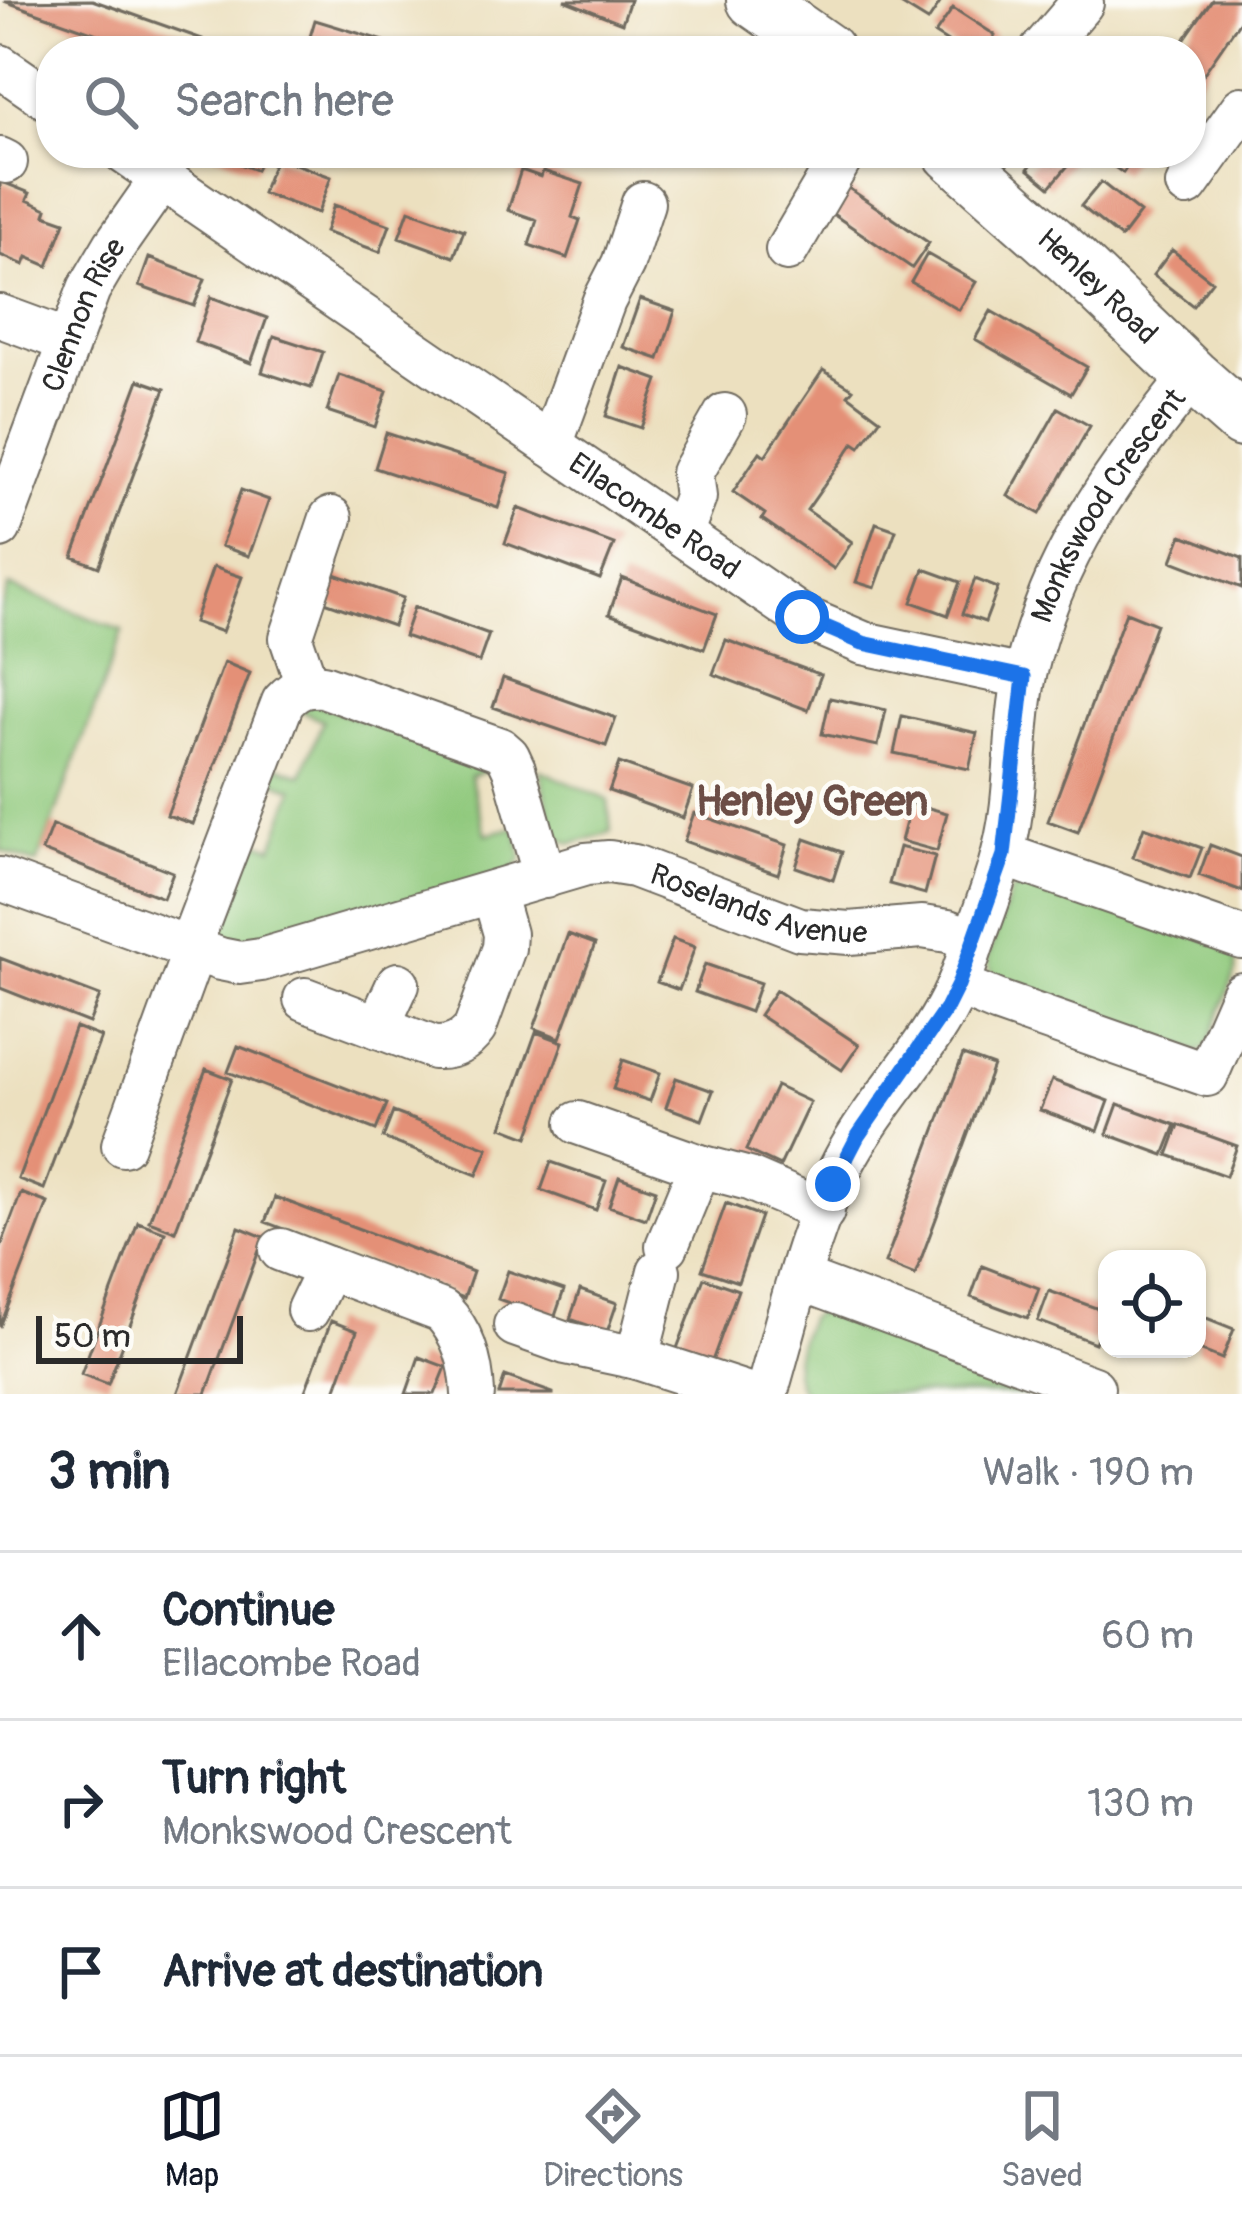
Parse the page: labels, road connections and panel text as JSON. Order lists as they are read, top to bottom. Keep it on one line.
{"streets":{"main road":["Henley Road"],"street":["Clennon Rise","Monkswood Crescent","Ellacombe Road","Roselands Avenue"]},"crossings":[["Henley Road","Monkswood Crescent"],["Clennon Rise","Ellacombe Road"],["Monkswood Crescent","Ellacombe Road"],["Monkswood Crescent","Roselands Avenue"]],"districts":["Henley Green"],"scale_bar":"50 m","page":{"search":"Search here","scale":"50 m","heading":["3 min","Walk · 190 m"],"list":[["Continue","Ellacombe Road","60 m"],["Turn right","Monkswood Crescent","130 m"],"Arrive at destination"],"nav":["Map","Directions","Saved"]}}
